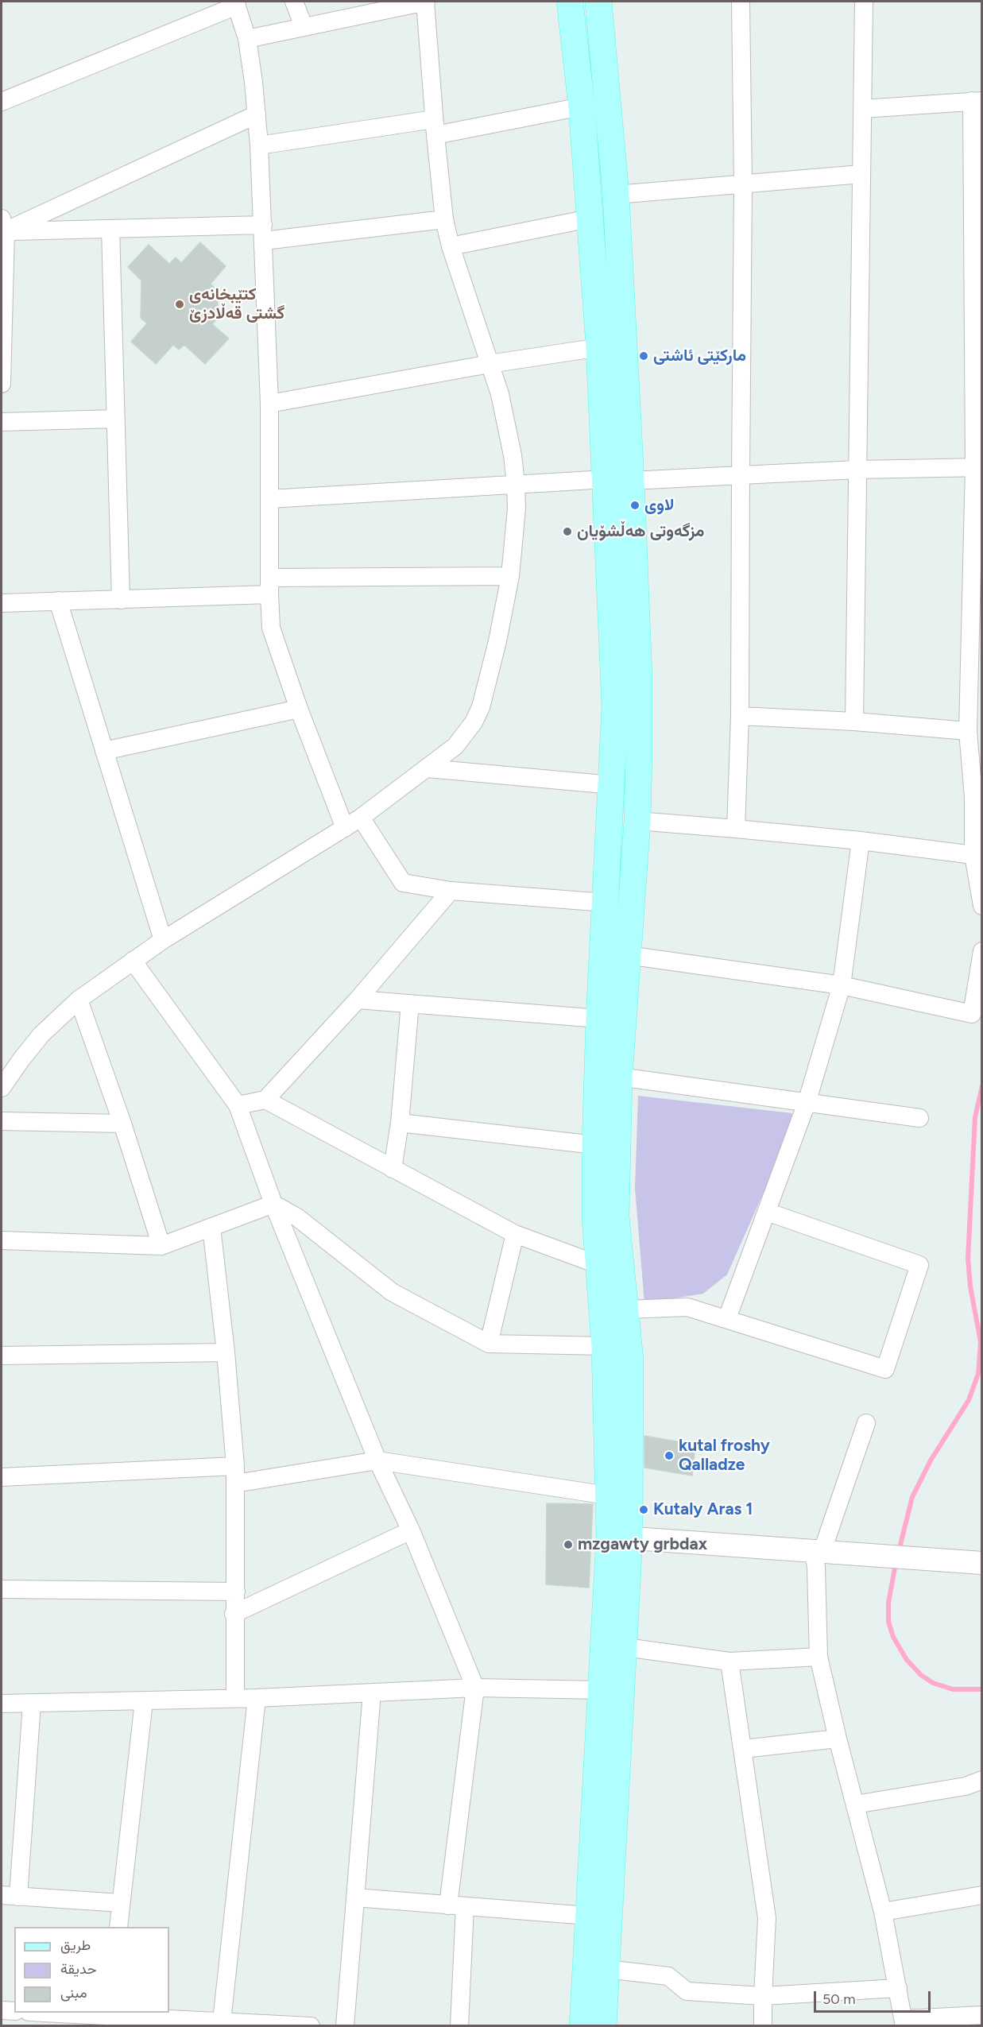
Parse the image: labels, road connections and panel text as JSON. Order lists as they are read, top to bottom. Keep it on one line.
{"places":["کتێبخانەی گشتی قەڵادزێ","مارکێتی ئاشتی","لاوی","مزگەوتی ھەڵشۆیان","kutal froshy Qalladze","Kutaly Aras 1","mzgawty grbdax"],"legend":["طريق","حديقة","مبنى"],"scale_bar":"50 m"}
